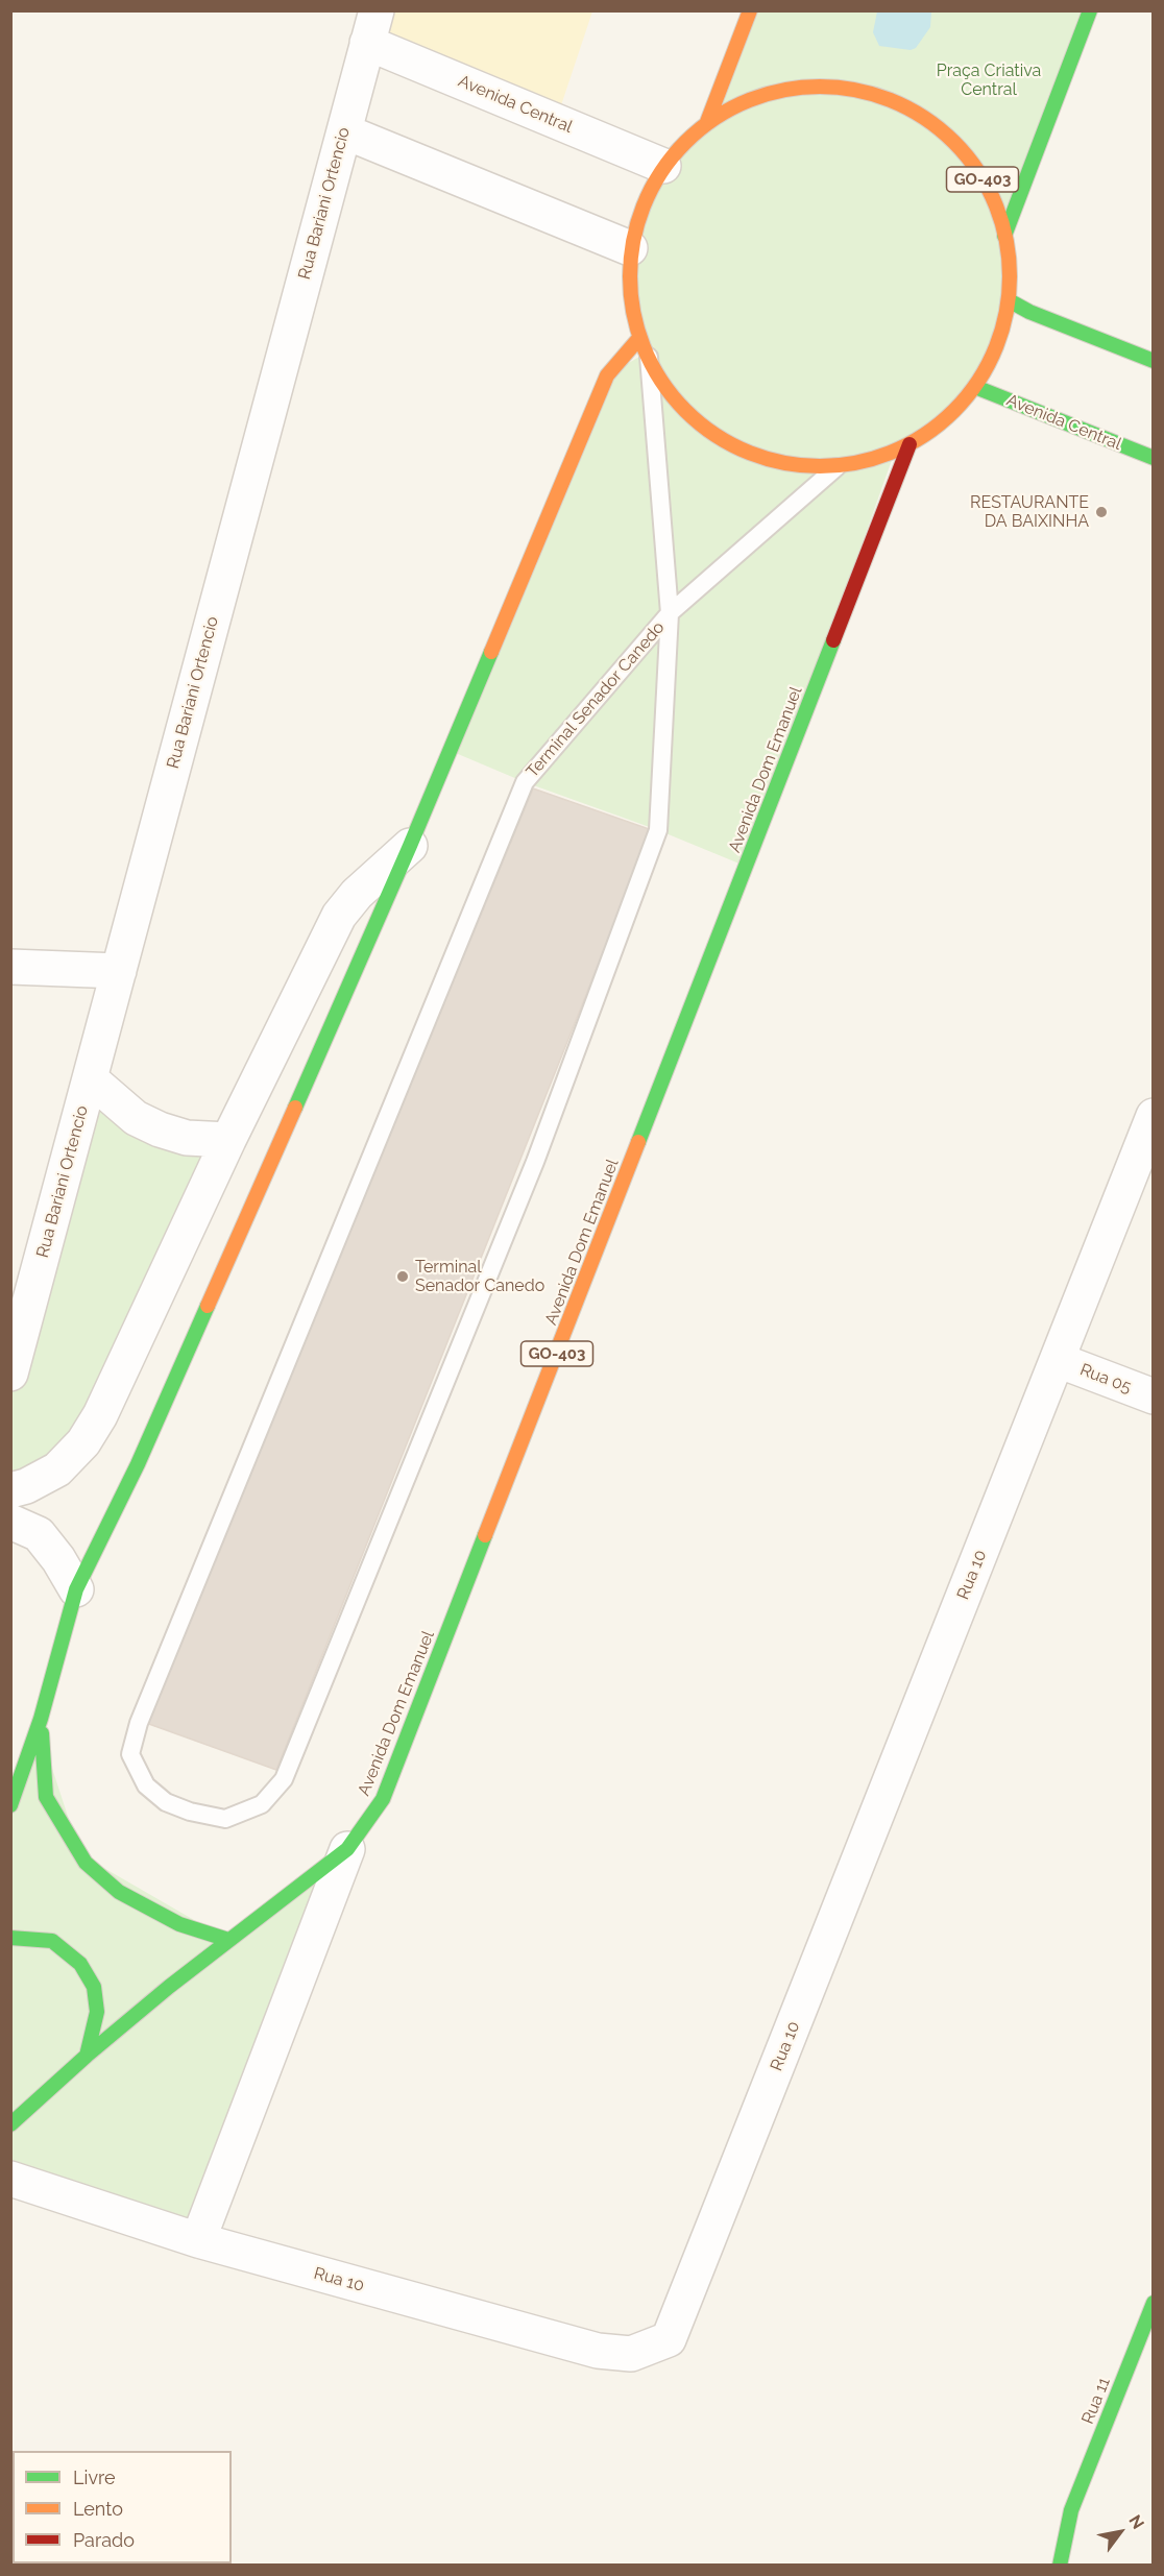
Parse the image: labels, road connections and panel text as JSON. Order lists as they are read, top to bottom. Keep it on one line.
{"streets":{"main road":["Avenida Central","GO-403","Avenida Dom Emanuel","Rua 11"],"street":["Rua Bariani Ortencio","Rua 05","Rua 10"],"lane":["Terminal Senador Canedo"]},"crossings":[["Avenida Central","GO-403"],["Avenida Central","Rua Bariani Ortencio"],["GO-403","Terminal Senador Canedo"],["GO-403","Avenida Dom Emanuel"],["Rua 05","Rua 10"]],"parks":["Praça Criativa Central"],"places":["RESTAURANTE DA BAIXINHA","Terminal Senador Canedo"],"legend":["Livre","Lento","Parado"],"north":"top right"}
